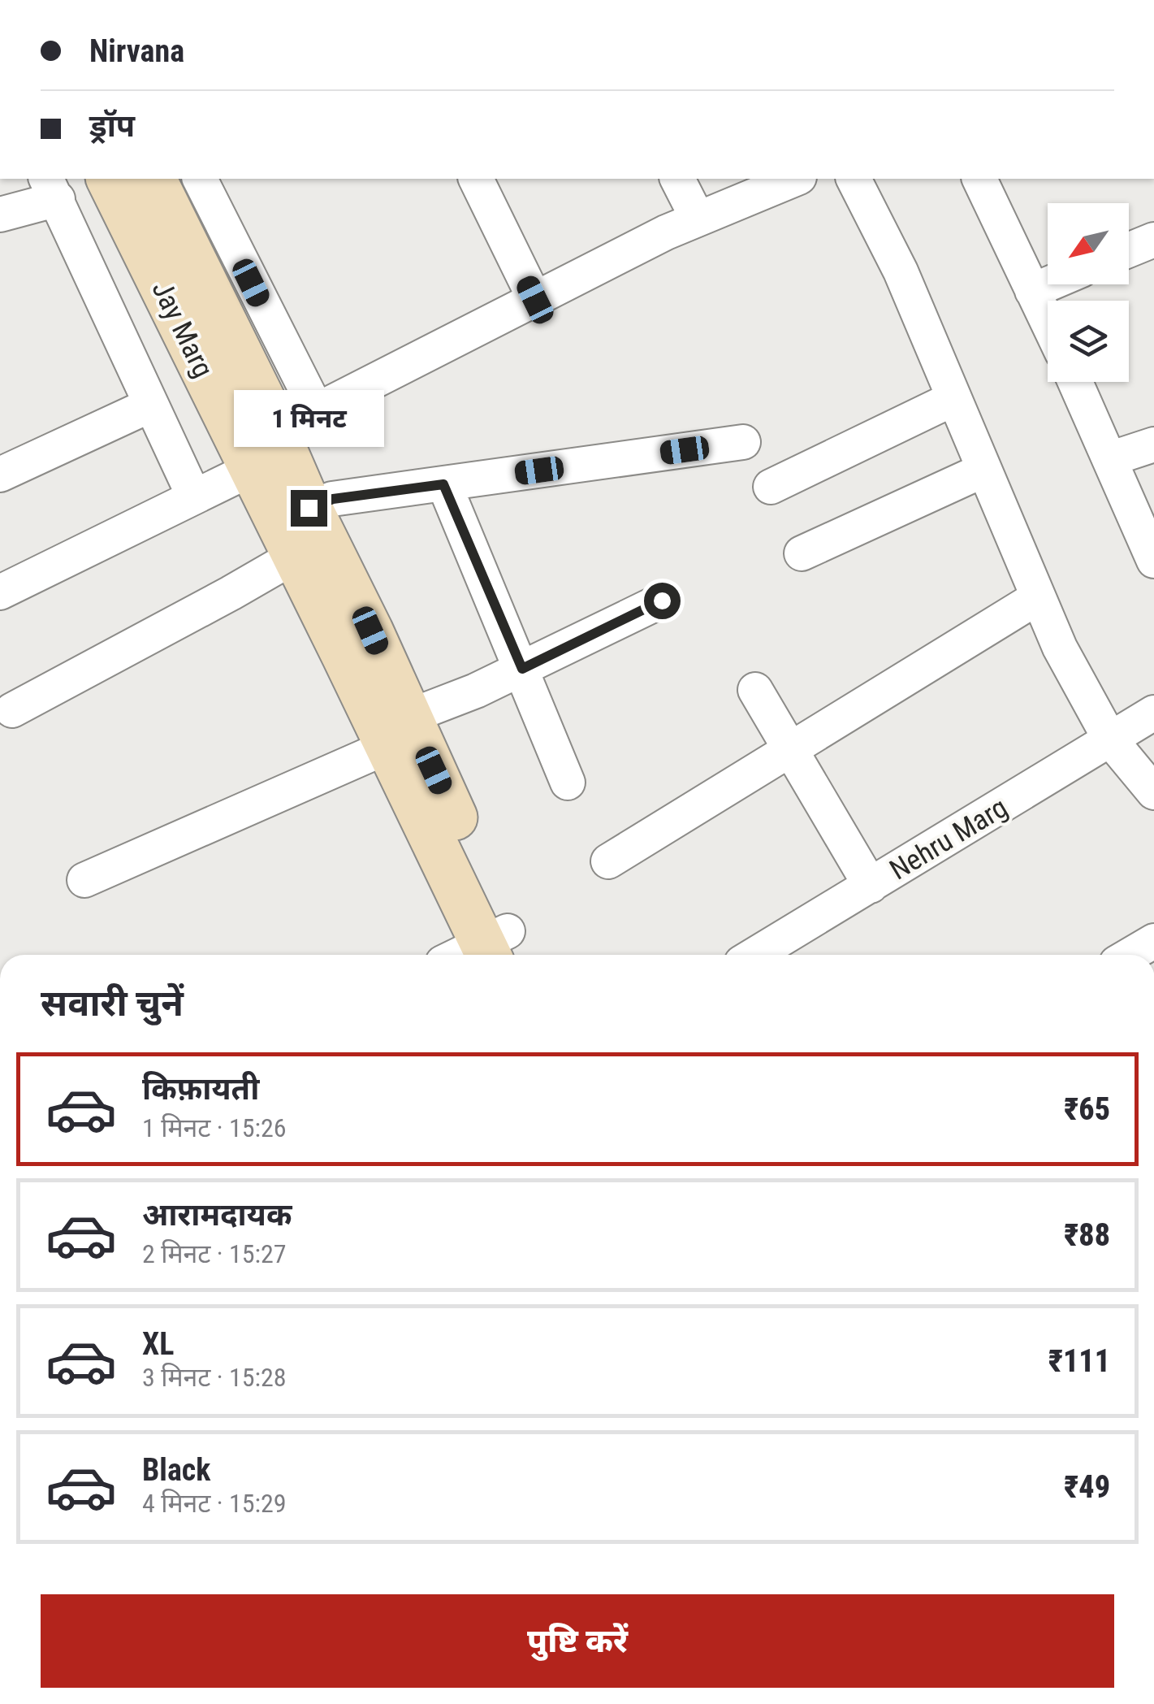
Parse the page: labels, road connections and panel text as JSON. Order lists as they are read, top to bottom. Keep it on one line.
{"streets":{"main road":["Jay Marg"],"street":["Nehru Marg"]},"north":"bottom left","page":{"banner":["Nirvana","ड्रॉप"],"bubble":"1 मिनट","heading":"सवारी चुनें","list":[{"name":"किफ़ायती","note":"1 मिनट · 15:26","value":"₹65"},{"name":"आरामदायक","note":"2 मिनट · 15:27","value":"₹88"},{"name":"XL","note":"3 मिनट · 15:28","value":"₹111"},{"name":"Black","note":"4 मिनट · 15:29","value":"₹49"}],"buttons":"पुष्टि करें"}}
